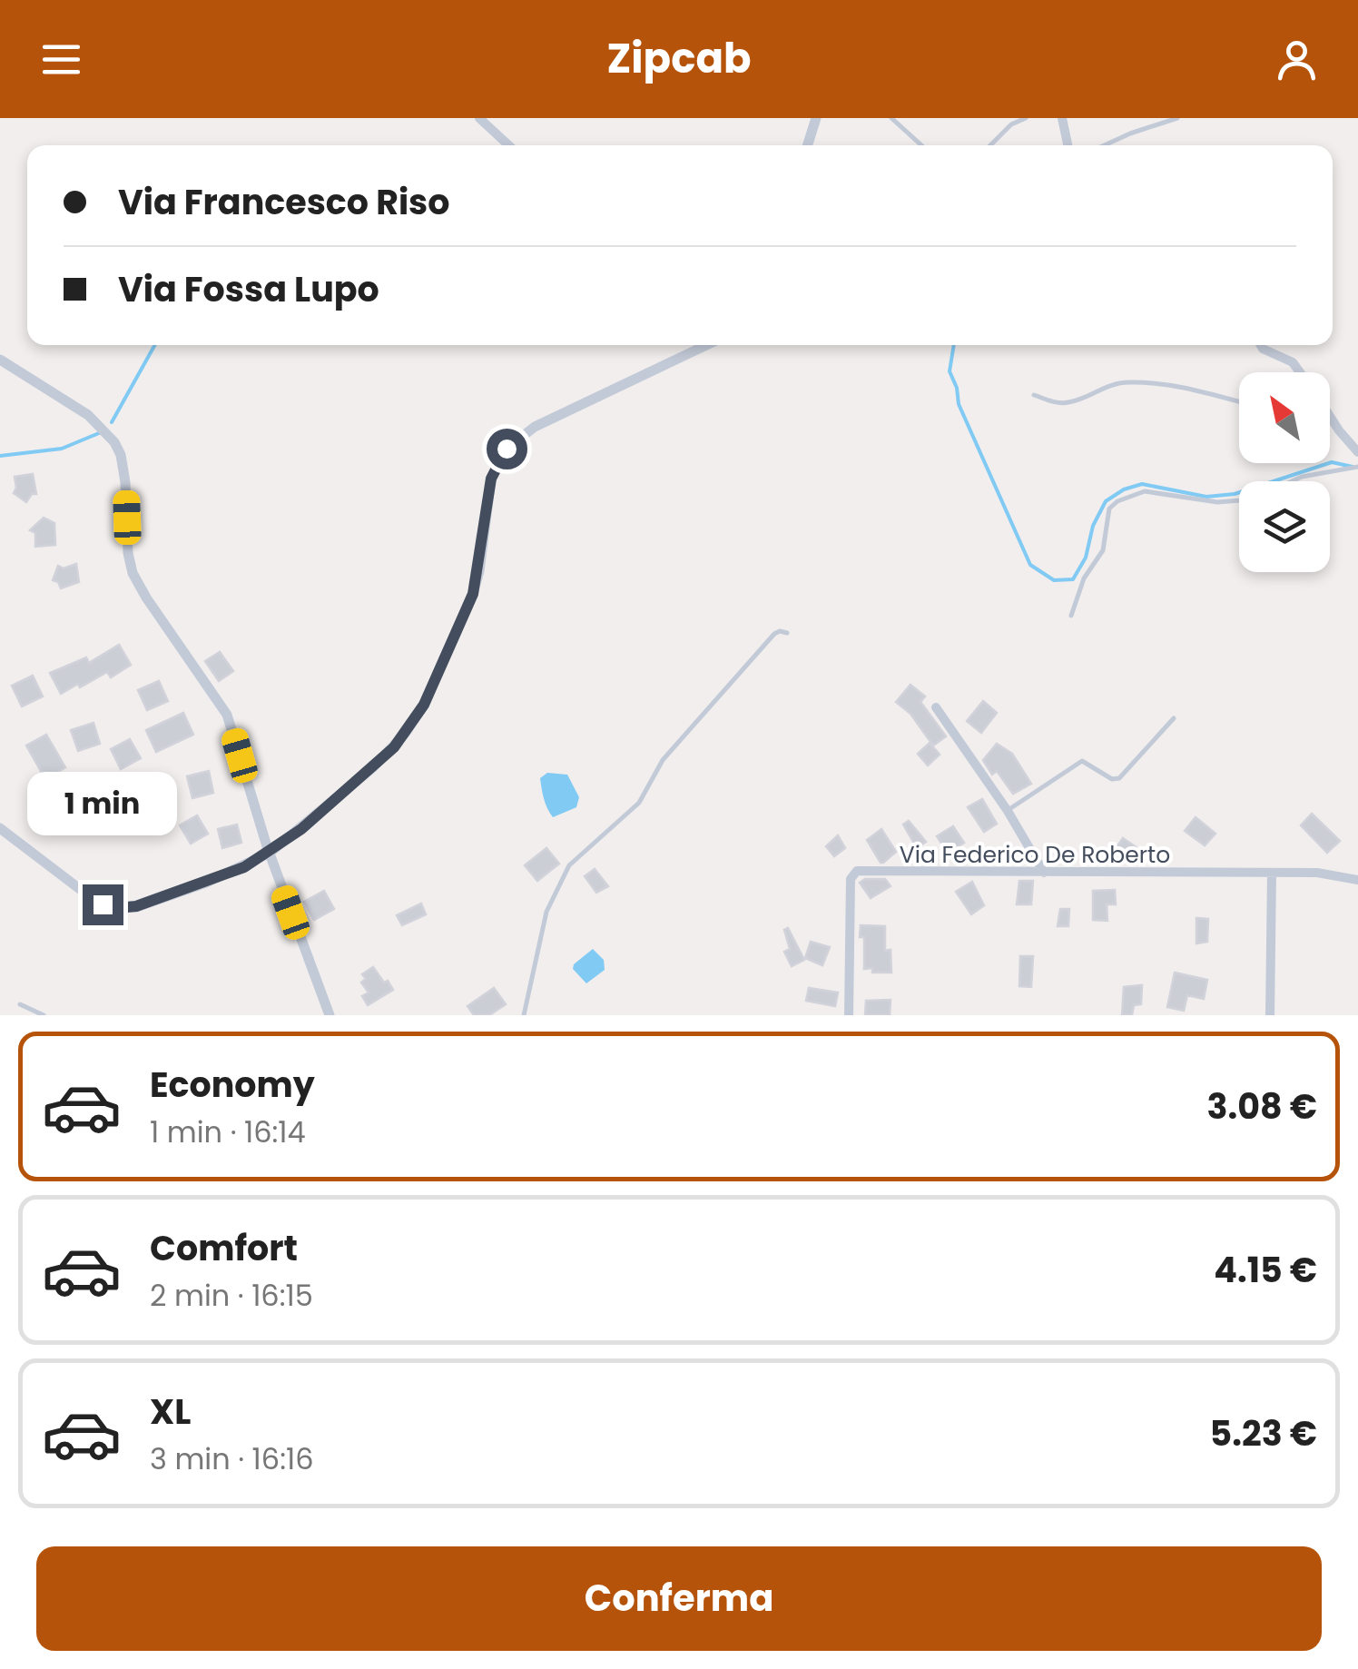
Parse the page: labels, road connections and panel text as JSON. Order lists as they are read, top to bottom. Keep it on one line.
{"streets":{"street":["Via Federico De Roberto"]},"north":"top left","page":{"header":"Zipcab","banner":["Via Francesco Riso","Via Fossa Lupo"],"bubble":"1 min","list":[{"name":"Economy","note":"1 min · 16:14","value":"3.08 €"},{"name":"Comfort","note":"2 min · 16:15","value":"4.15 €"},{"name":"XL","note":"3 min · 16:16","value":"5.23 €"}],"buttons":"Conferma"}}
